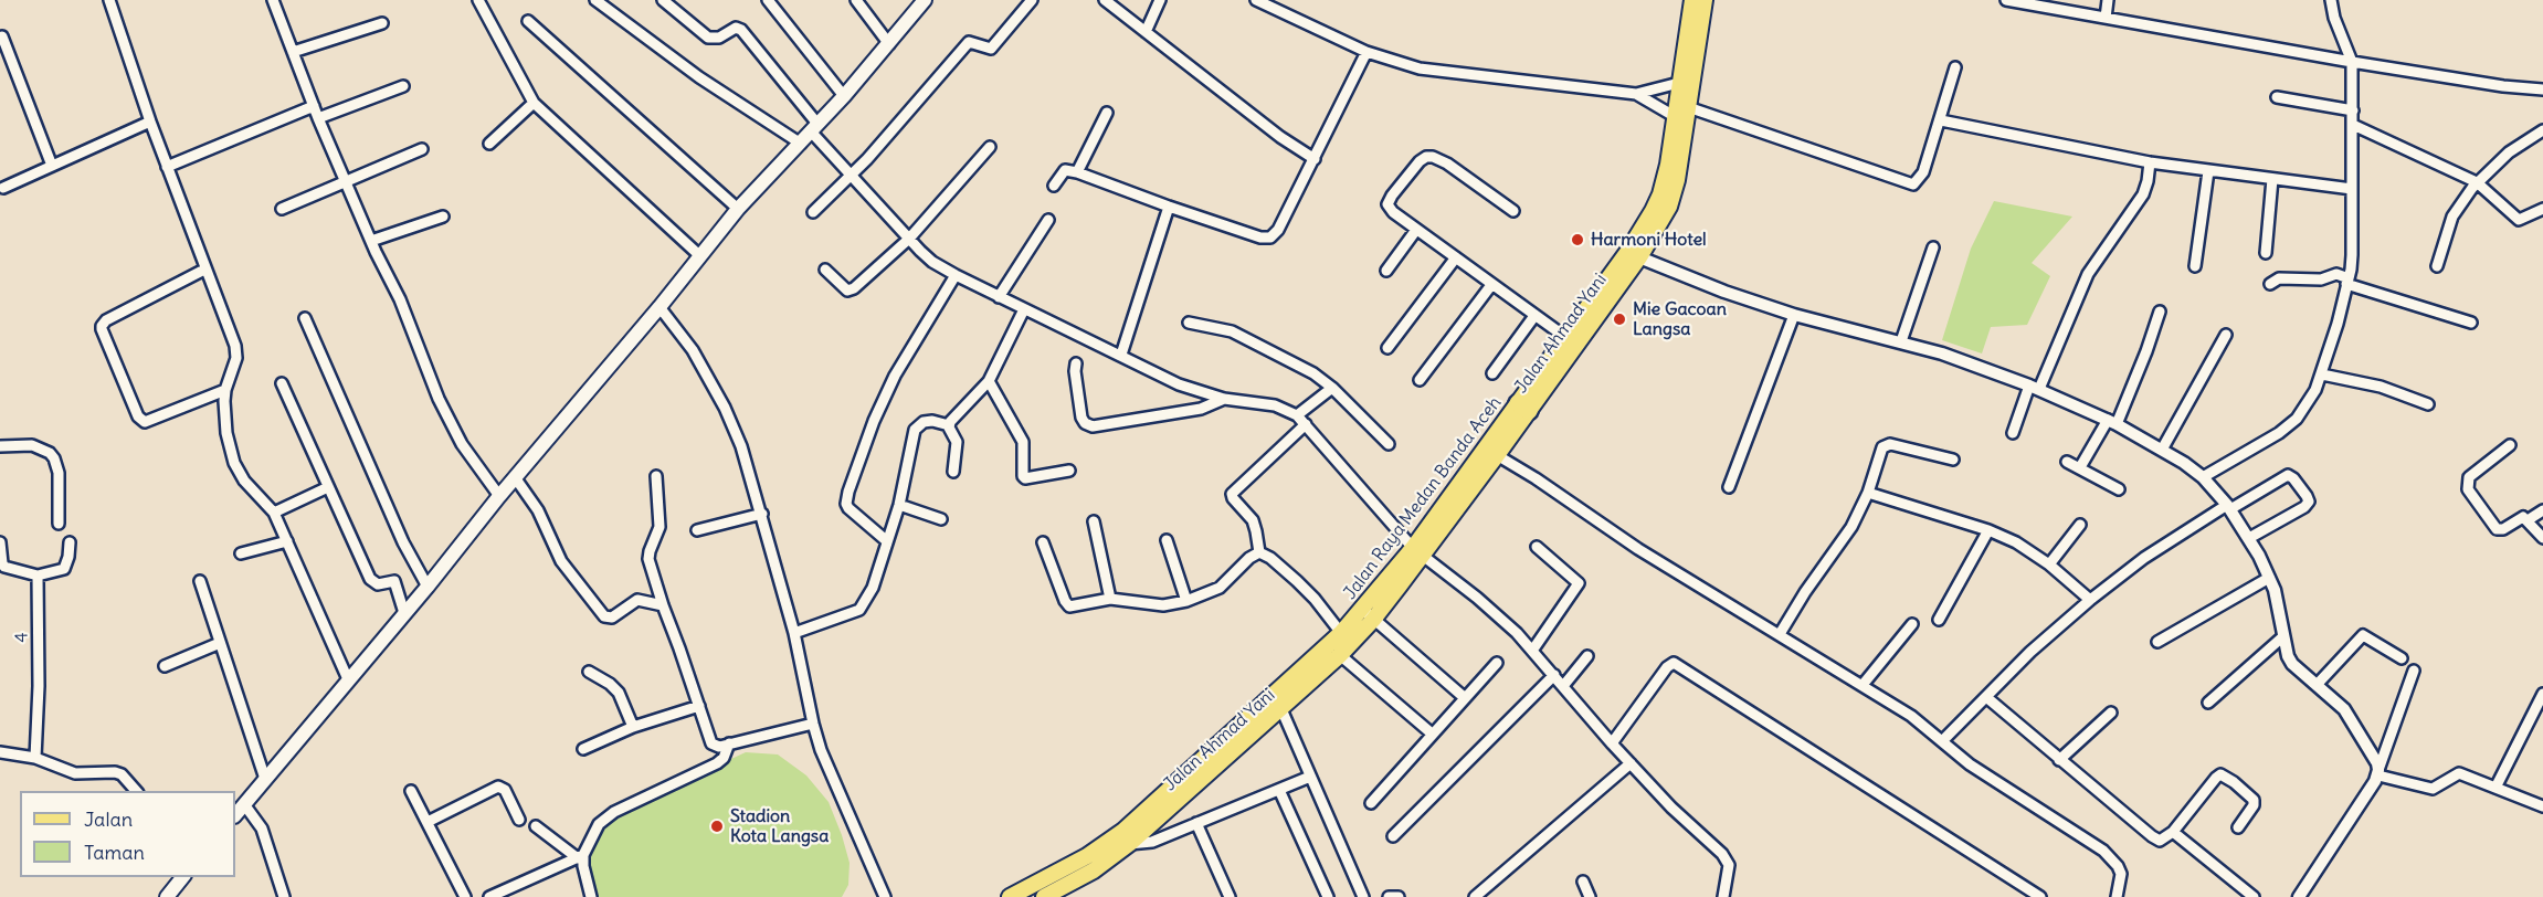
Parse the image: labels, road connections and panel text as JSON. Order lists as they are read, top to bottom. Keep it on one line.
{"streets":{"main road":["Jalan Ahmad Yani","Jalan Raya Medan Banda Aceh"],"street":["4"]},"crossings":[["Jalan Ahmad Yani","Jalan Raya Medan Banda Aceh"]],"places":["Harmoni Hotel","Mie Gacoan Langsa","Stadion Kota Langsa"],"legend":["Jalan","Taman"]}
